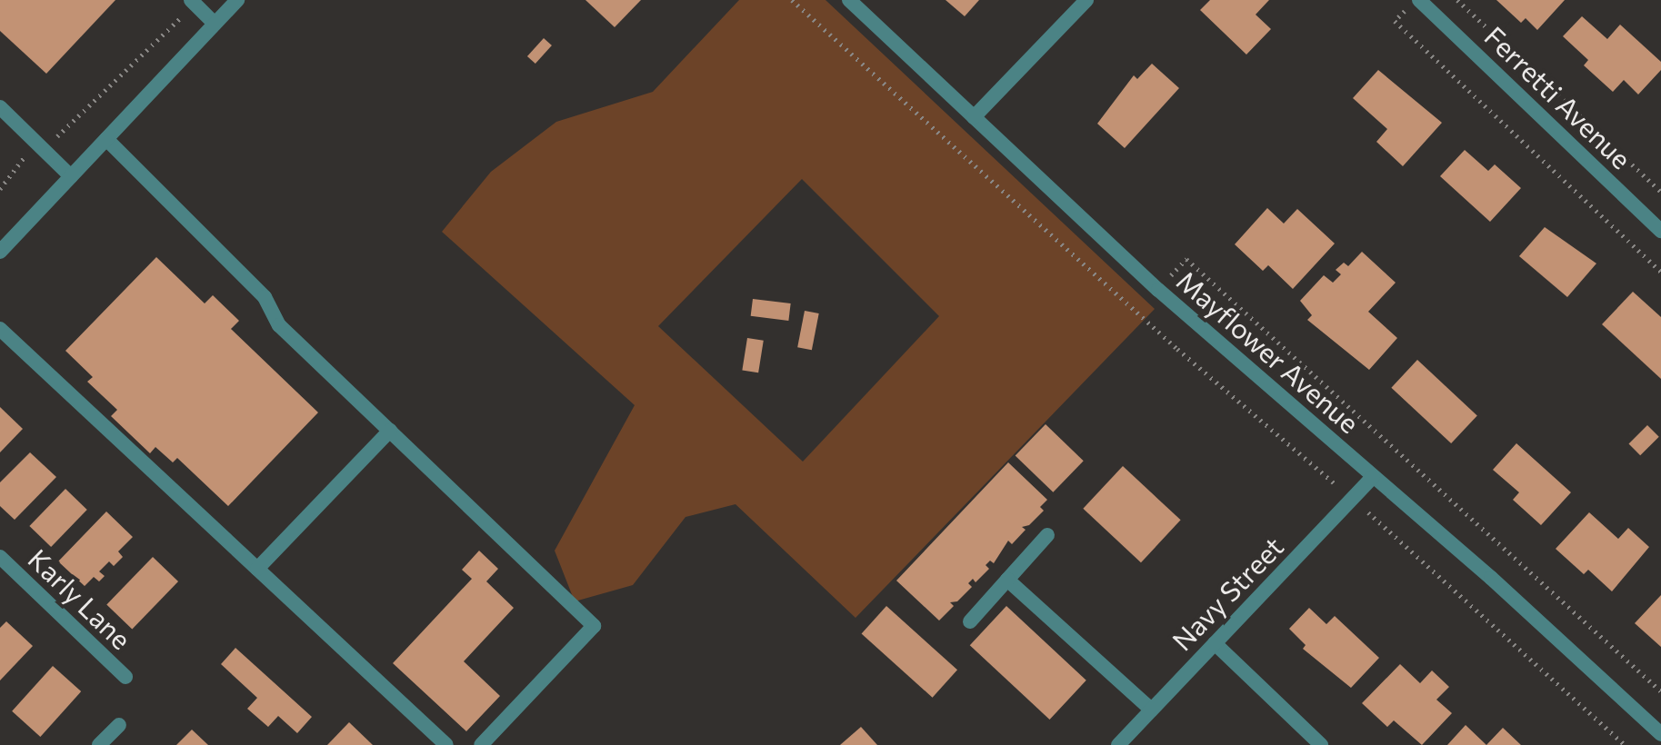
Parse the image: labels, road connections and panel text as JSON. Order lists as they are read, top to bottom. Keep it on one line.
{"streets":{"street":["Ferretti Avenue","Mayflower Avenue","Navy Street","Karly Lane"]},"crossings":[["Mayflower Avenue","Navy Street"]]}
